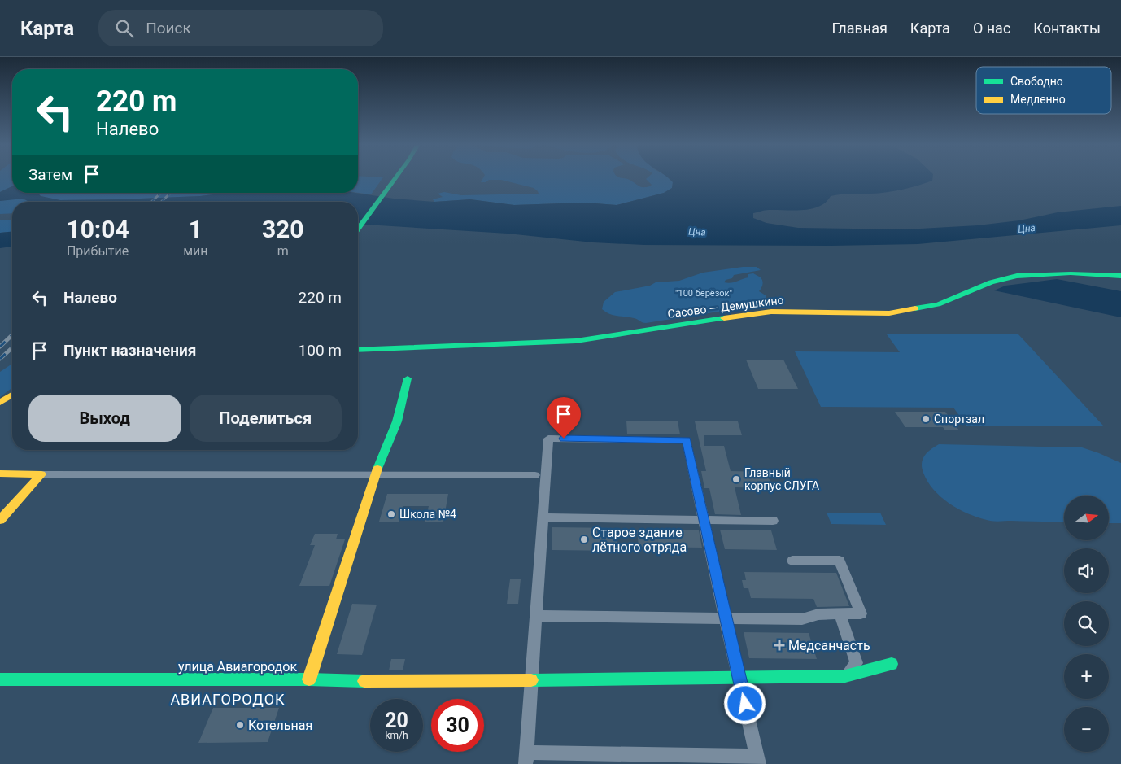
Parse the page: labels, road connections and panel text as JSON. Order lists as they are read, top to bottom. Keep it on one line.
{"streets":{"street":["Сасово — Демушкино","улица Авиагородок"]},"districts":["АВИАГОРОДОК"],"water":["Цна"],"parks":["\"100 берёзок\""],"places":{"other":["Спортзал","Главный корпус СЛУГА","Школа №4","Старое здание лётного отряда","Котельная"],"health":["Медсанчасть"]},"legend":["Свободно","Медленно"],"north":"right","page":{"header":"Карта","search":"Поиск","nav":["Главная","Карта","О нас","Контакты"],"turn":["220 m","Налево"],"then":"Затем","eta":["10:04","Прибытие","1","мин","320","m"],"list":[{"name":"Налево","value":"220 m"},{"name":"Пункт назначения","value":"100 m"}],"buttons":["Выход","Поделиться"],"map_buttons":["+","−"],"speed":"20 km/h","limit":"30"}}
